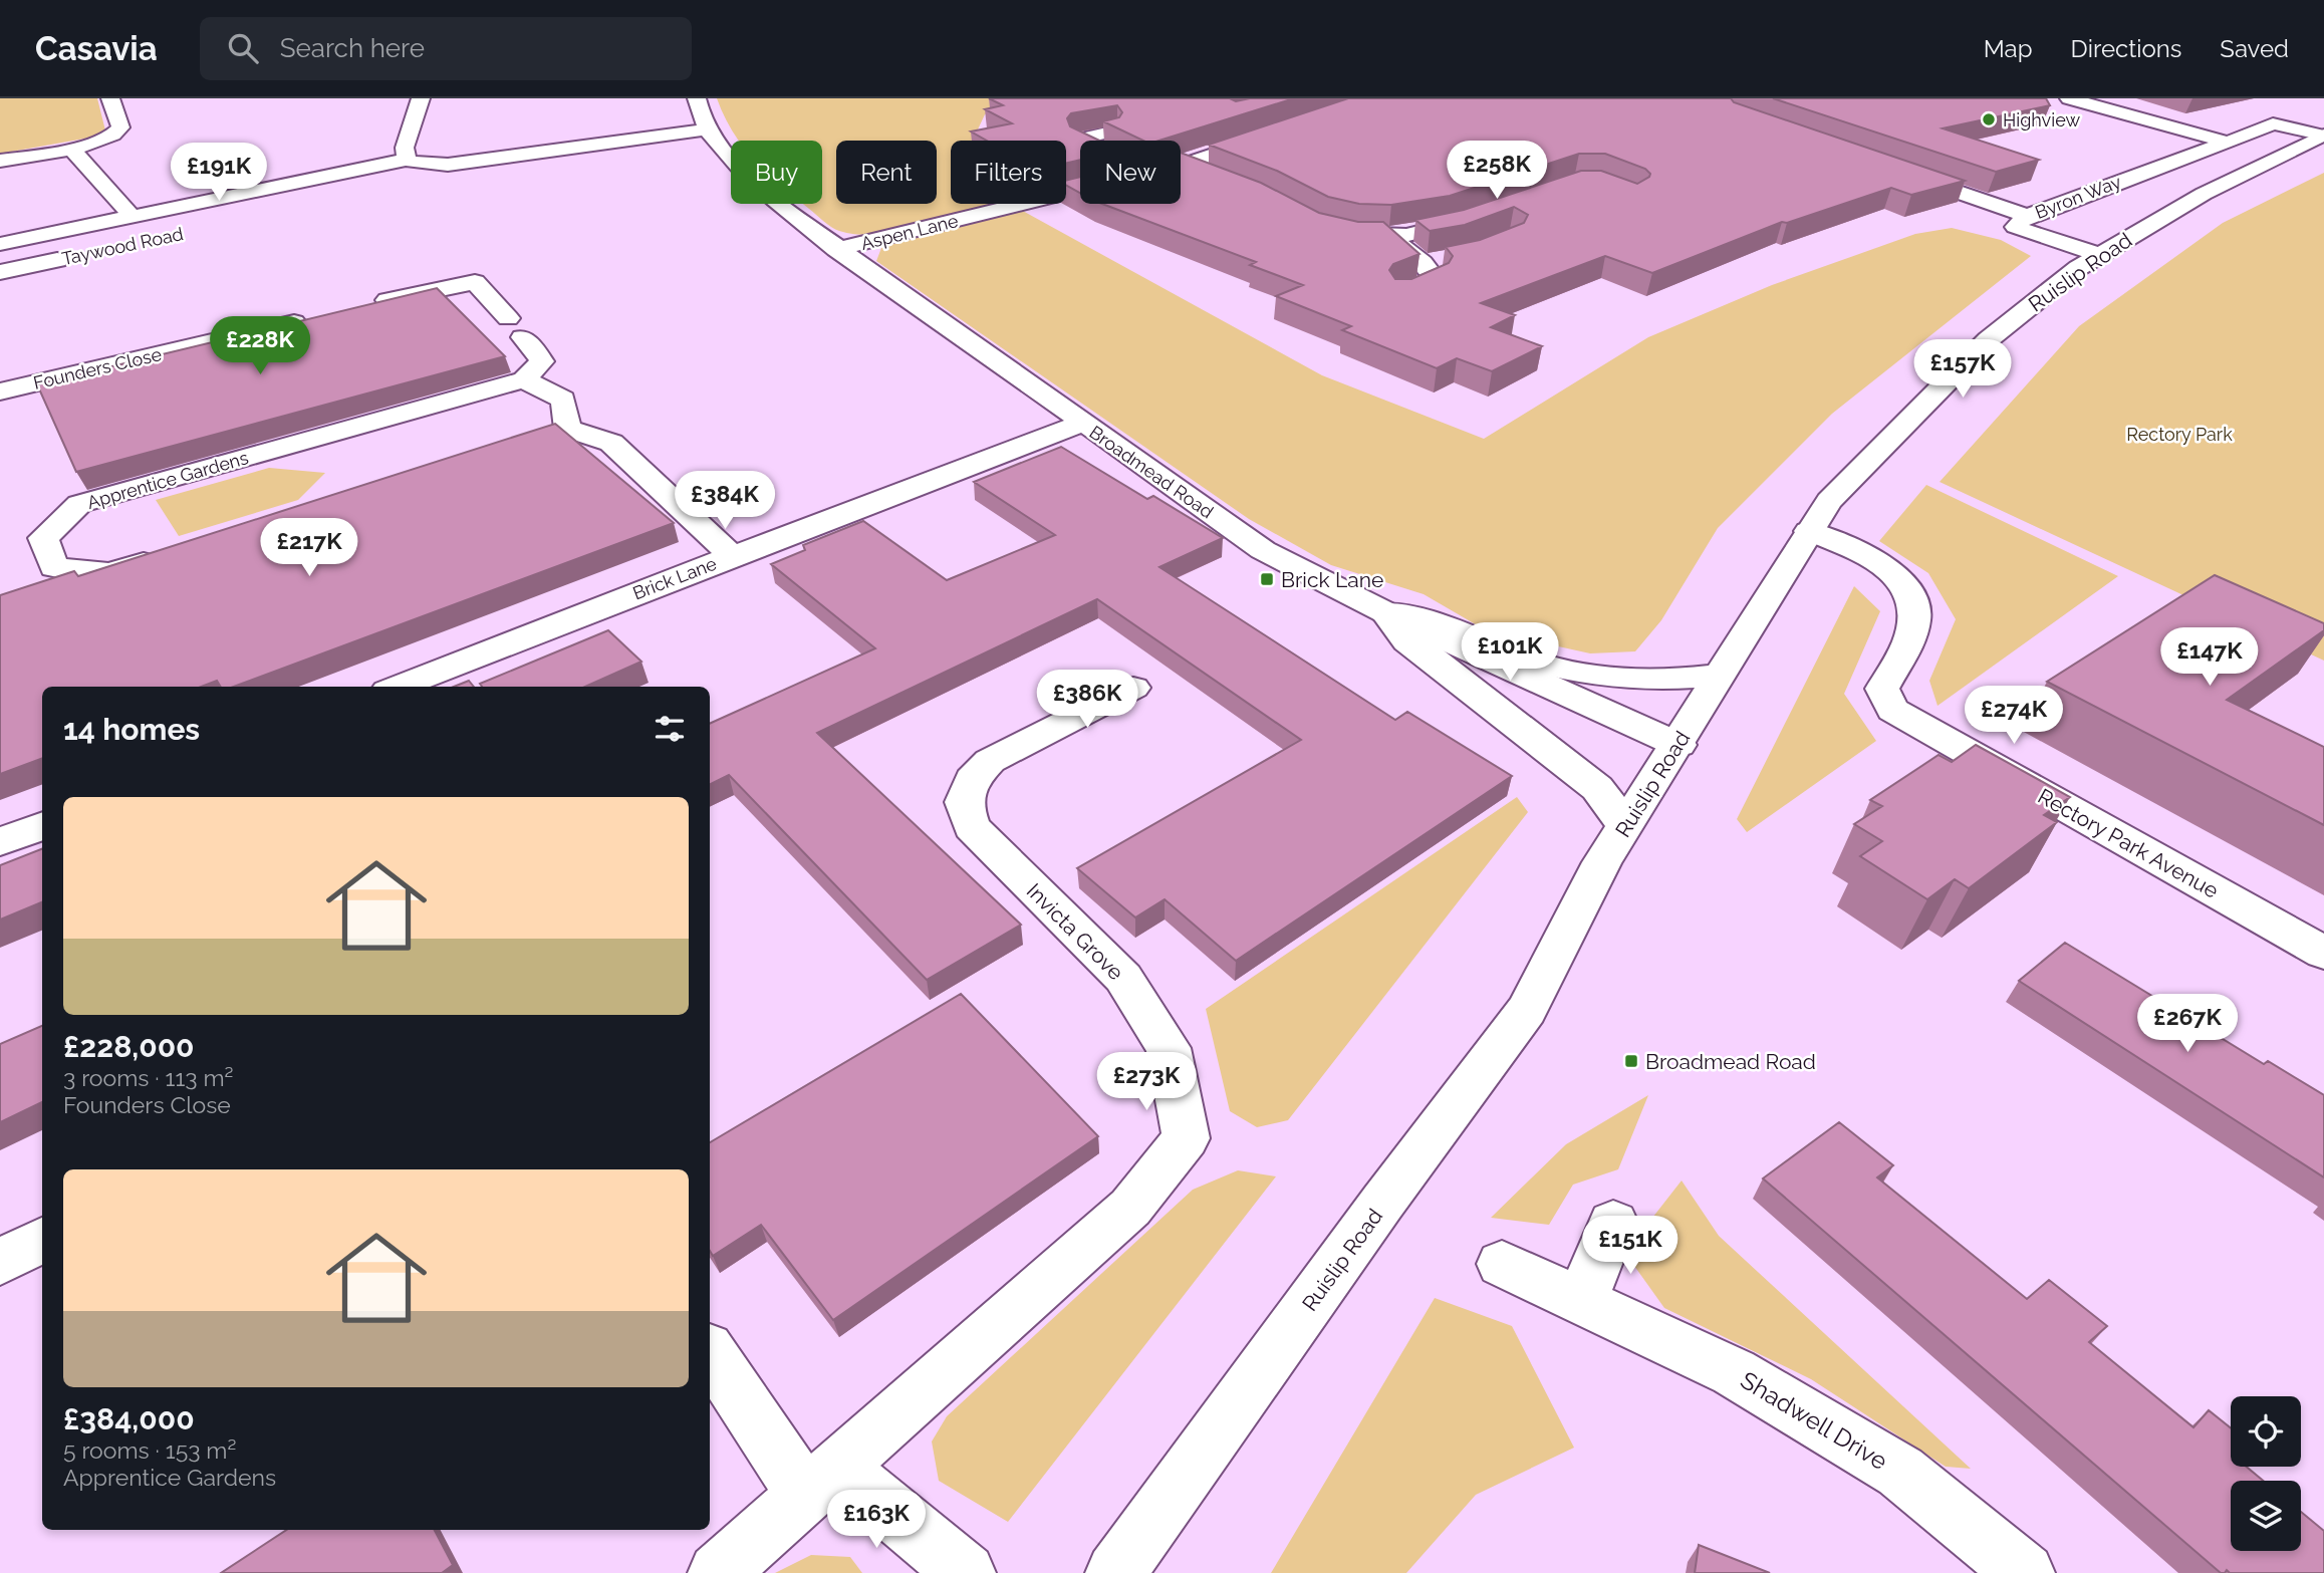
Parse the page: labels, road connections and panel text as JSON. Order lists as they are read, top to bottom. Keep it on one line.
{"streets":{"street":["Byron Way","Aspen Lane","Taywood Road","Ruislip Road","Founders Close","Broadmead Road","Apprentice Gardens","Brick Lane","Rectory Park Avenue","Invicta Grove","Shadwell Drive"]},"crossings":[["Byron Way","Ruislip Road"],["Aspen Lane","Broadmead Road"],["Taywood Road","Broadmead Road"],["Ruislip Road","Broadmead Road"],["Ruislip Road","Rectory Park Avenue"],["Broadmead Road","Brick Lane"]],"parks":["Rectory Park"],"places":{"other":["Highview"],"transit":["Brick Lane","Broadmead Road"]},"page":{"header":"Casavia","search":"Search here","nav":["Map","Directions","Saved"],"price":["£258K","£191K","£228K","£157K","£384K","£217K","£101K","£147K","£386K","£274K","£267K","£273K","£151K","£163K"],"chip":["Buy","Rent","Filters","New"],"heading":"14 homes","list":[{"name":"£228,000","note":"3 rooms · 113 m² · Founders Close"},{"name":"£384,000","note":"5 rooms · 153 m² · Apprentice Gardens"}]}}
